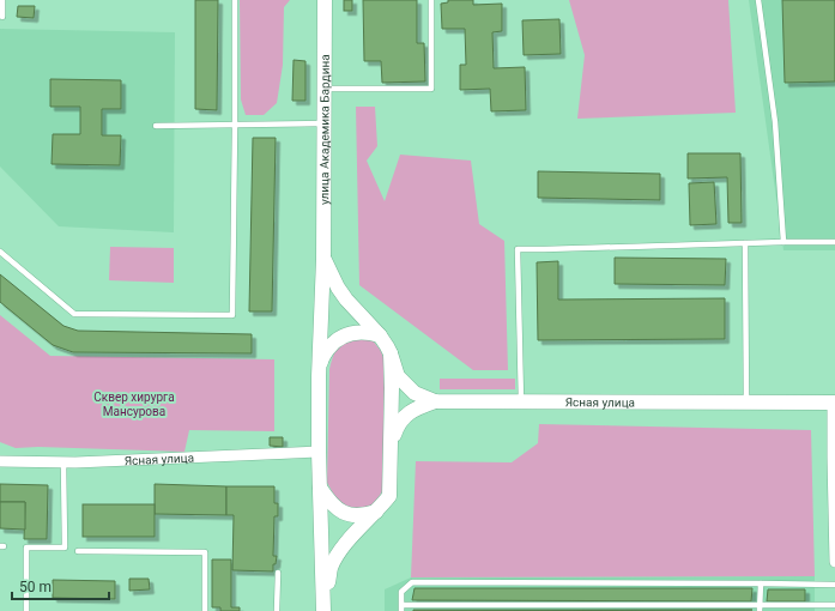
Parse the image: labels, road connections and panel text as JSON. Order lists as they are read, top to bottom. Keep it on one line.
{"streets":{"street":["улица Академика Бардина","Ясная улица"]},"crossings":[["улица Академика Бардина","Ясная улица"]],"parks":["Сквер хирурга Мансурова"],"scale_bar":"50 m"}
